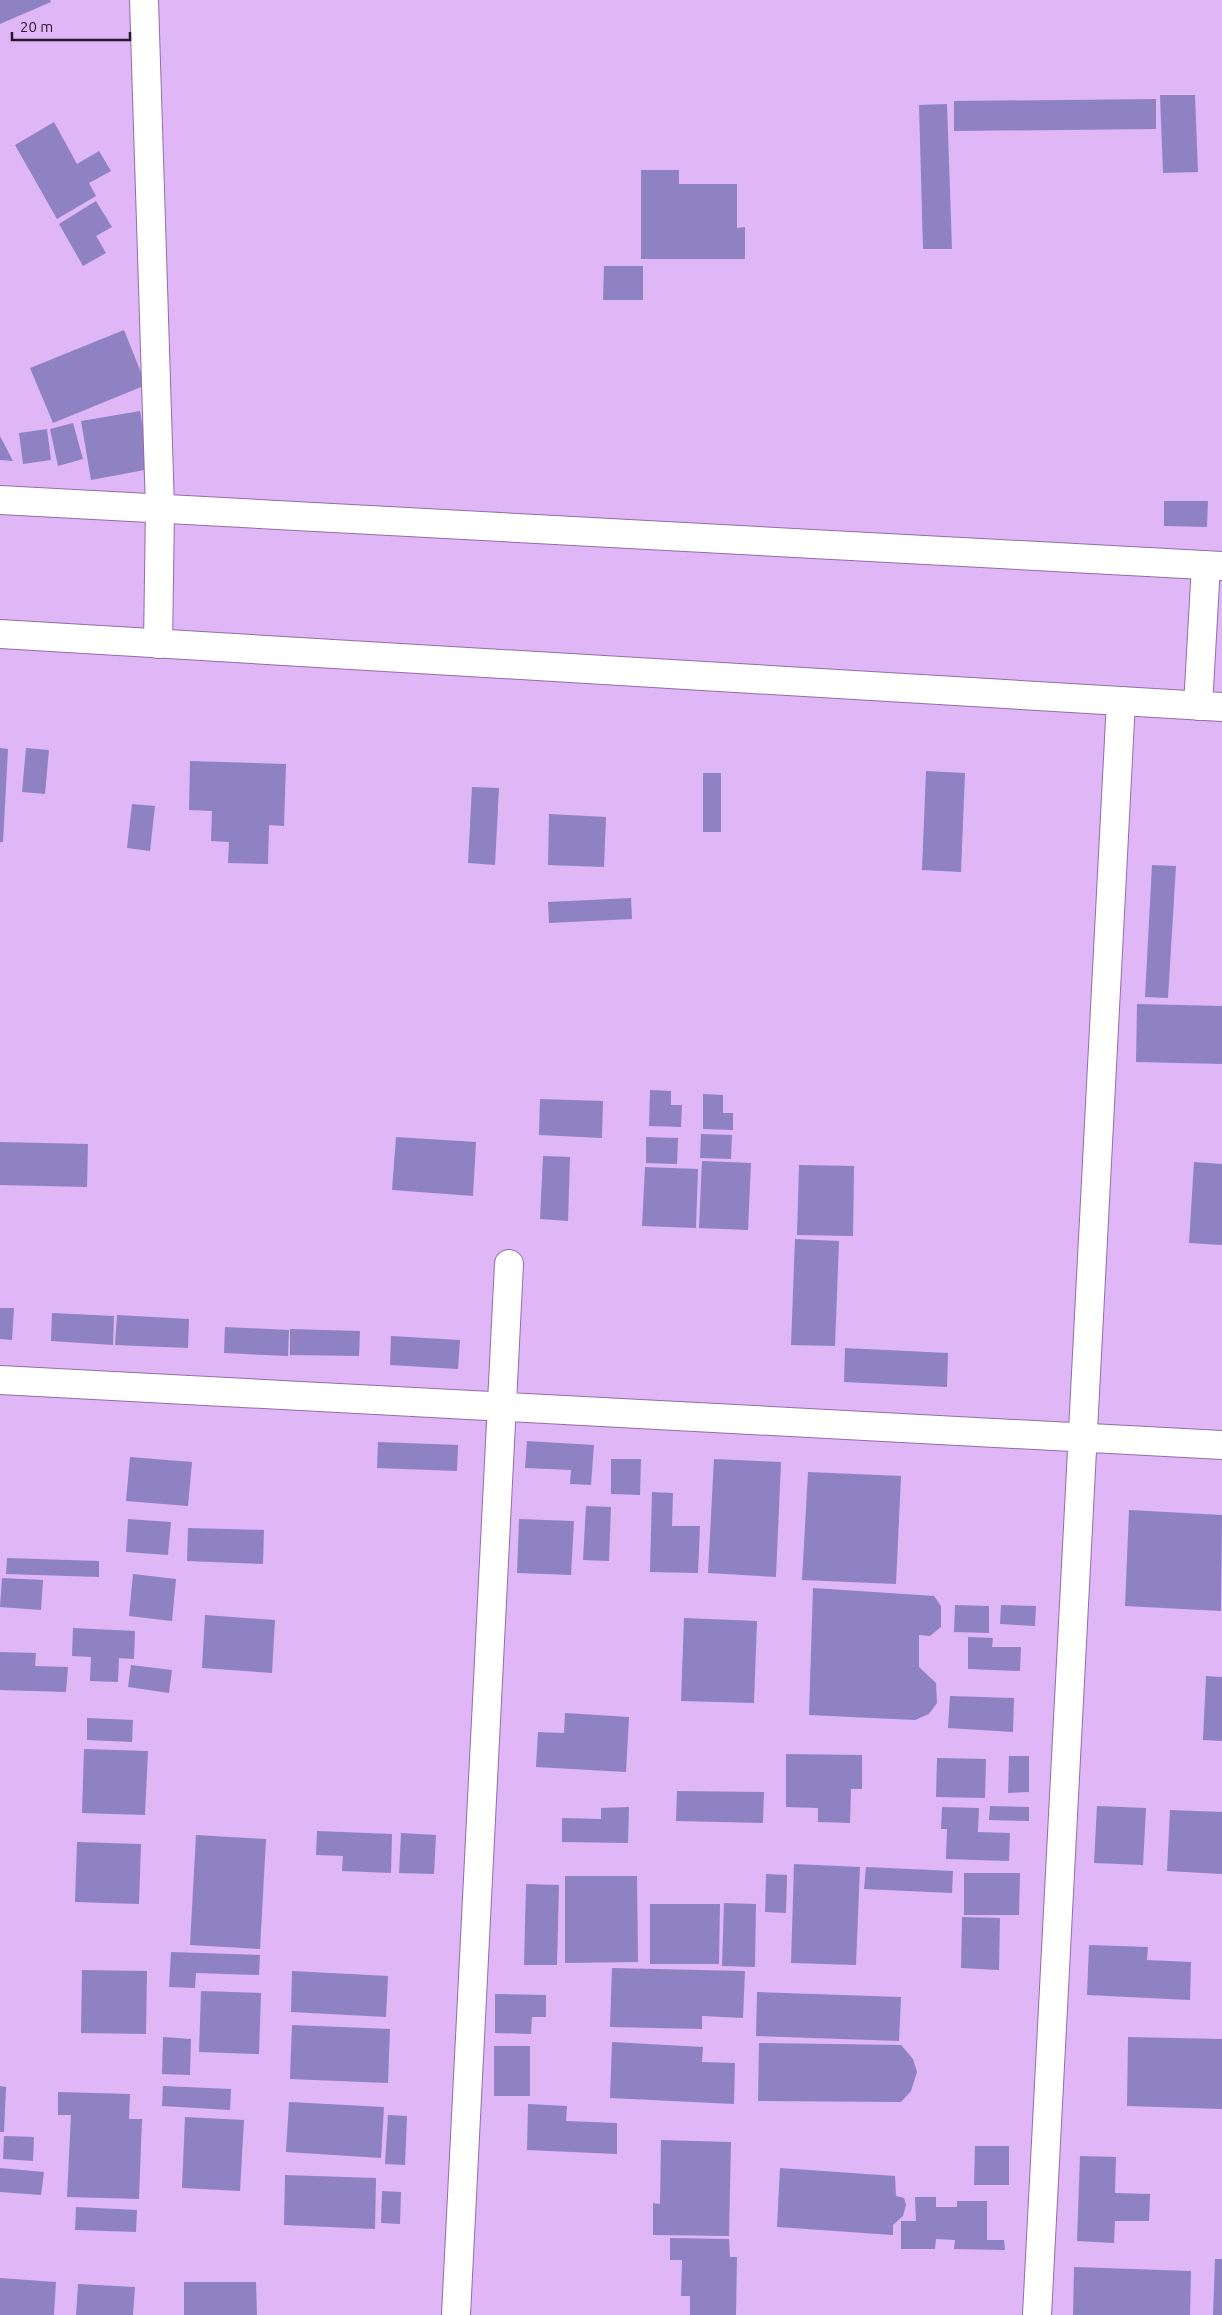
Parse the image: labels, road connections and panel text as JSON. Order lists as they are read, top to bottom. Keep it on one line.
{"scale_bar":"20 m"}
